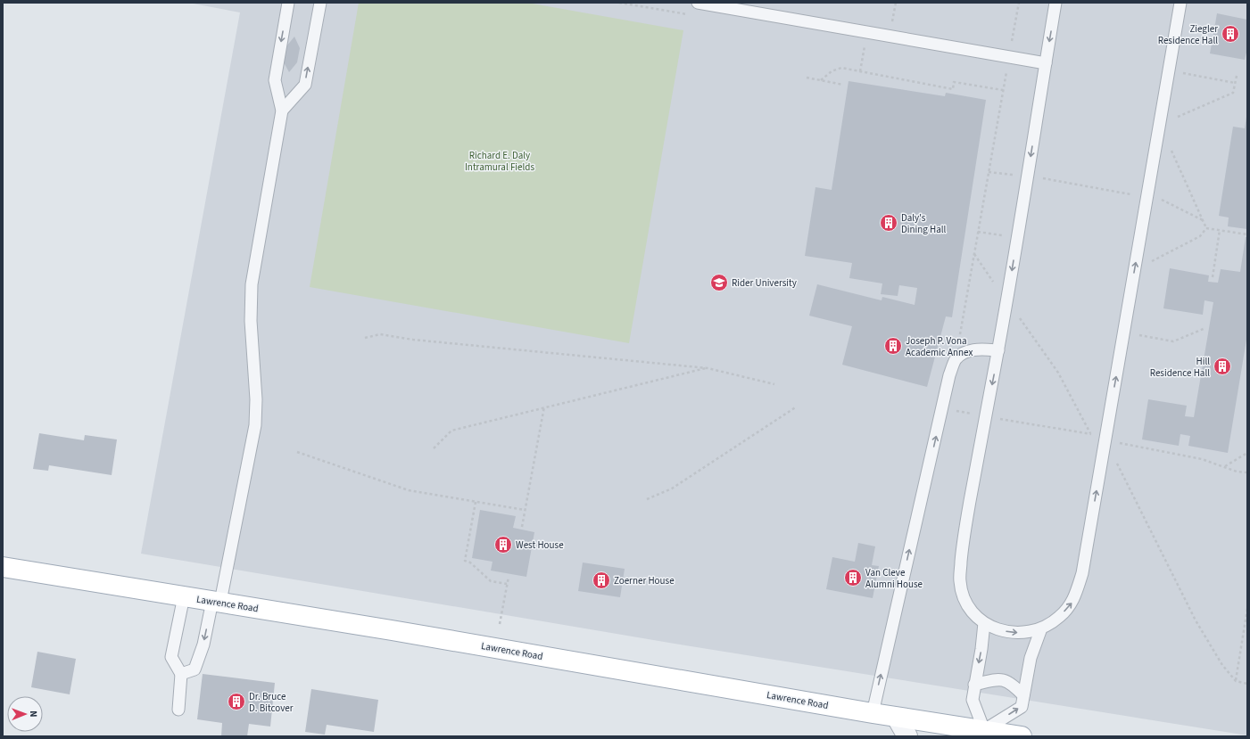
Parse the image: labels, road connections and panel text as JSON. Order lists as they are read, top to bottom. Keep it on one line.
{"streets":{"main road":["Lawrence Road"]},"parks":["Richard E. Daly Intramural Fields"],"places":{"building":["Ziegler Residence Hall","Daly's Dining Hall","Joseph P. Vona Academic Annex","Hill Residence Hall","West House","Van Cleve Alumni House","Zoerner House","Dr. Bruce D. Bitcover"],"school or university":["Rider University"]},"north":"right"}
